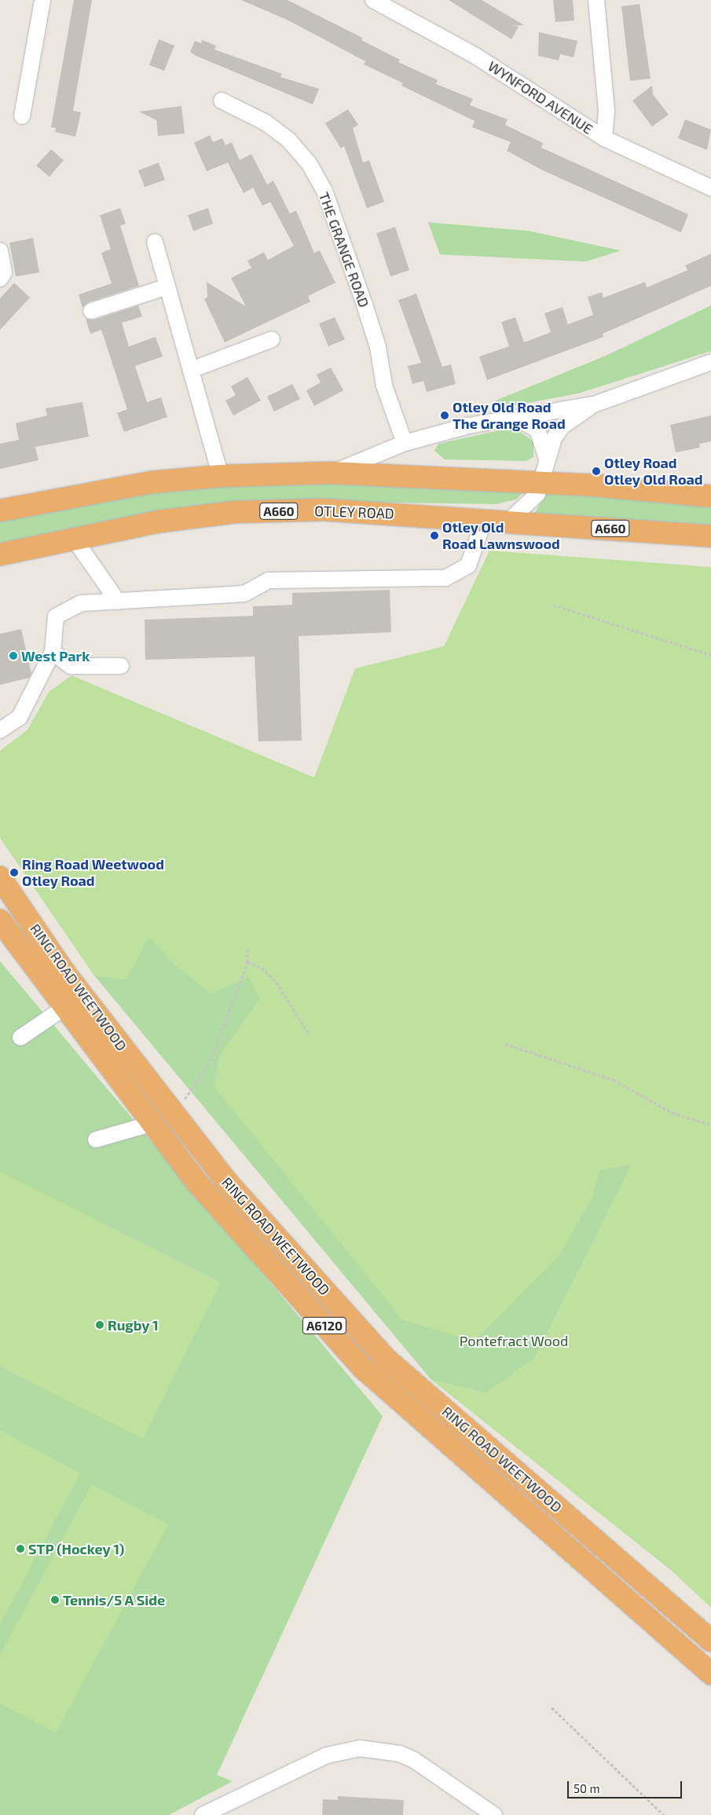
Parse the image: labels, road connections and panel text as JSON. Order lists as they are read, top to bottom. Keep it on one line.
{"streets":{"highway":["A660","OTLEY ROAD","RING ROAD WEETWOOD","A6120"],"street":["WYNFORD AVENUE","THE GRANGE ROAD"]},"parks":["Pontefract Wood"],"places":["Otley Old Road The Grange Road","Otley Road Otley Old Road","Otley Old Road Lawnswood","West Park","Ring Road Weetwood Otley Road","Rugby 1","STP (Hockey 1)","Tennis/5 A Side"],"scale_bar":"50 m"}
